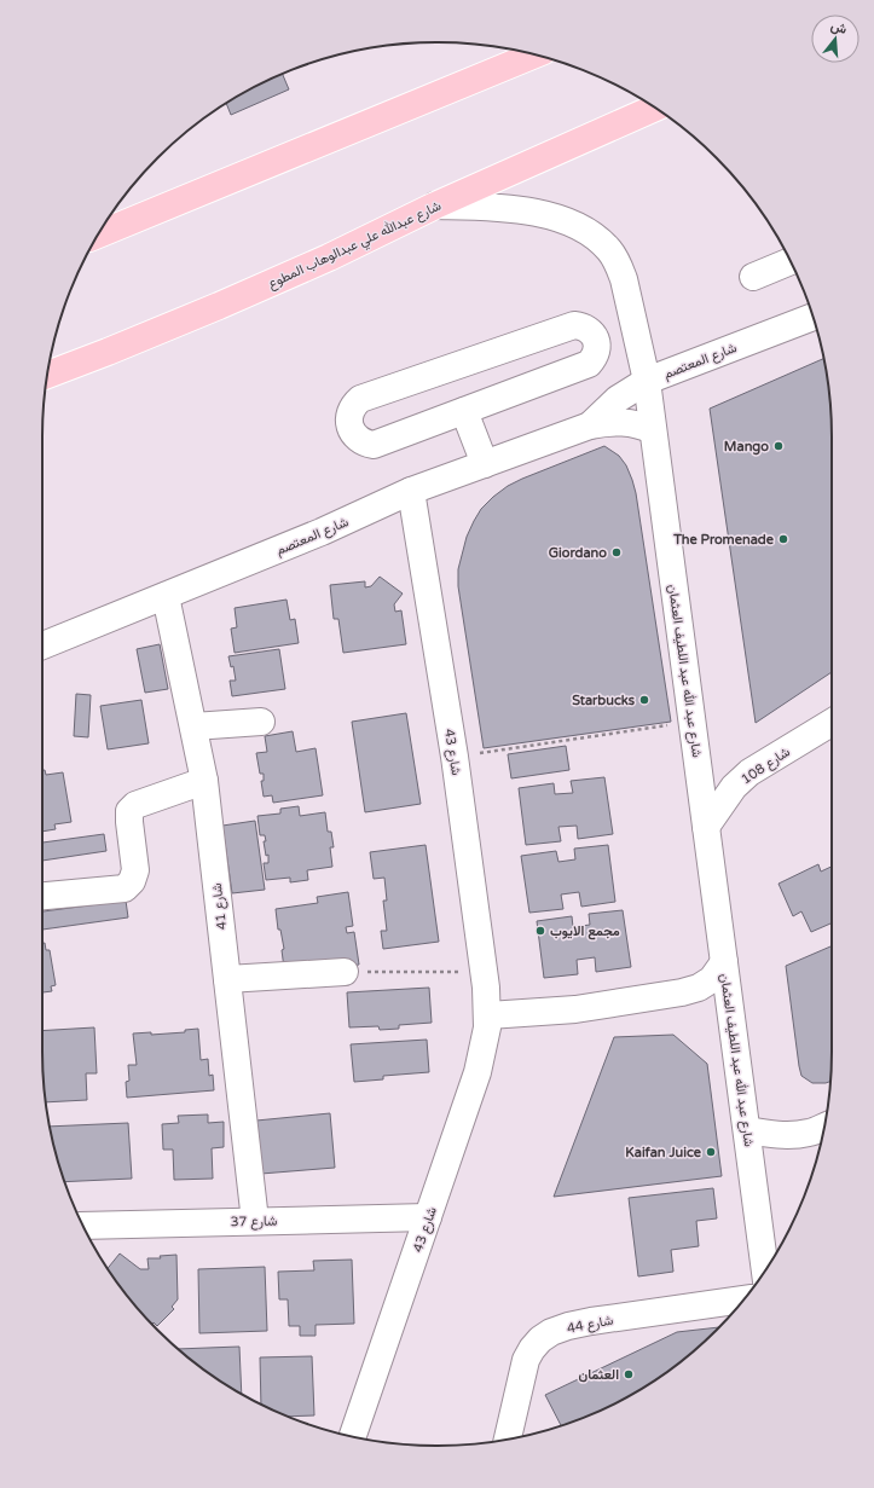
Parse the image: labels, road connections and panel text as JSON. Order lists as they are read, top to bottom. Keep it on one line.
{"streets":{"main road":["شارع عبدالله علي عبدالوهاب المطوع"],"street":["شارع المعتصم","شارع عبد الله عبد اللطيف العثمان","شارع 43","شارع 108","شارع 41","شارع 37","شارع 44"]},"crossings":[["شارع عبدالله علي عبدالوهاب المطوع","شارع عبد الله عبد اللطيف العثمان"],["شارع المعتصم","شارع عبد الله عبد اللطيف العثمان"],["شارع المعتصم","شارع 43"],["شارع المعتصم","شارع 41"],["شارع عبد الله عبد اللطيف العثمان","شارع 108"],["شارع 43","شارع 37"],["شارع 41","شارع 37"]],"places":["Mango","The Promenade","Giordano","Starbucks","مجمع الايوب","Kaifan Juice","العثمان"],"north":"top"}
